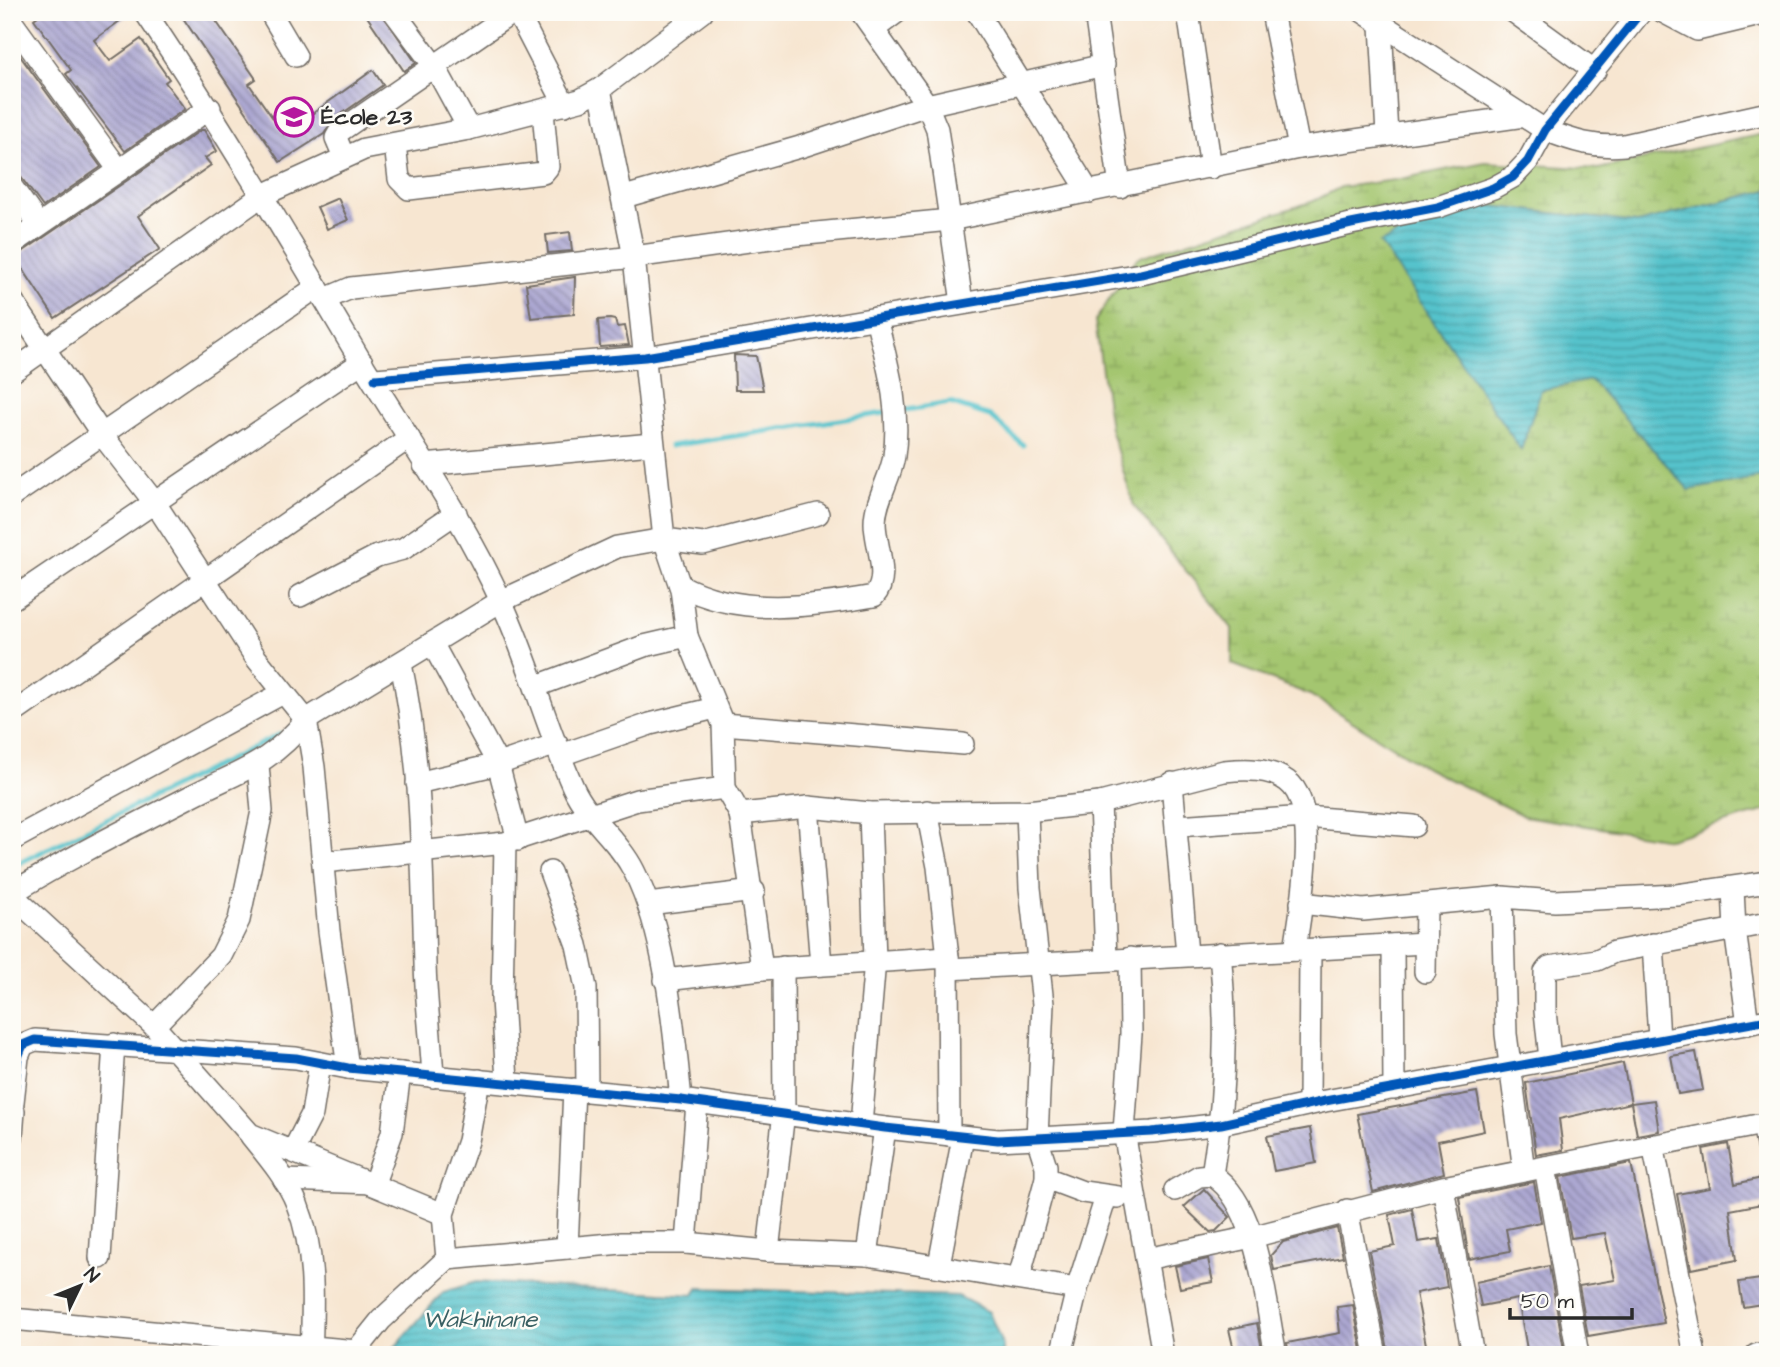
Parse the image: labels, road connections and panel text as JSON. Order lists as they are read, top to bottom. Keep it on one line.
{"water":["Wakhinane"],"places":{"school or university":["École 23"]},"scale_bar":"50 m","north":"top right"}
